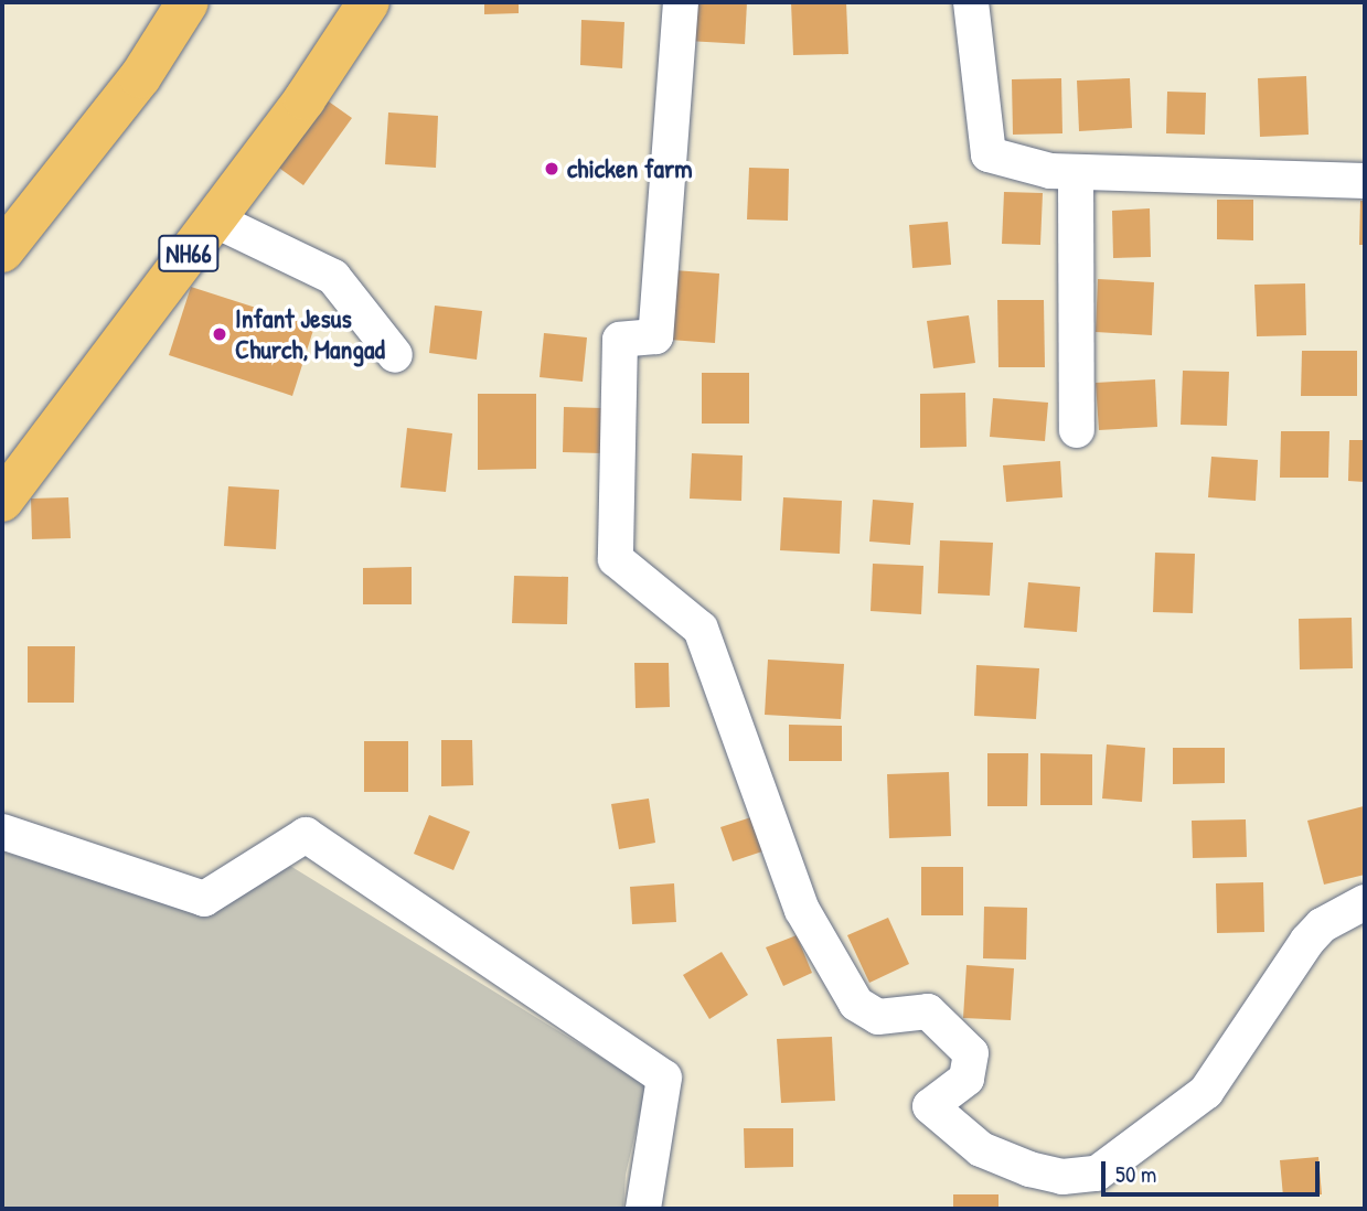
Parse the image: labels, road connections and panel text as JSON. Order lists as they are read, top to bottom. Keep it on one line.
{"streets":{"highway":["NH66"]},"places":["chicken farm","Infant Jesus Church, Mangad"],"scale_bar":"50 m"}
